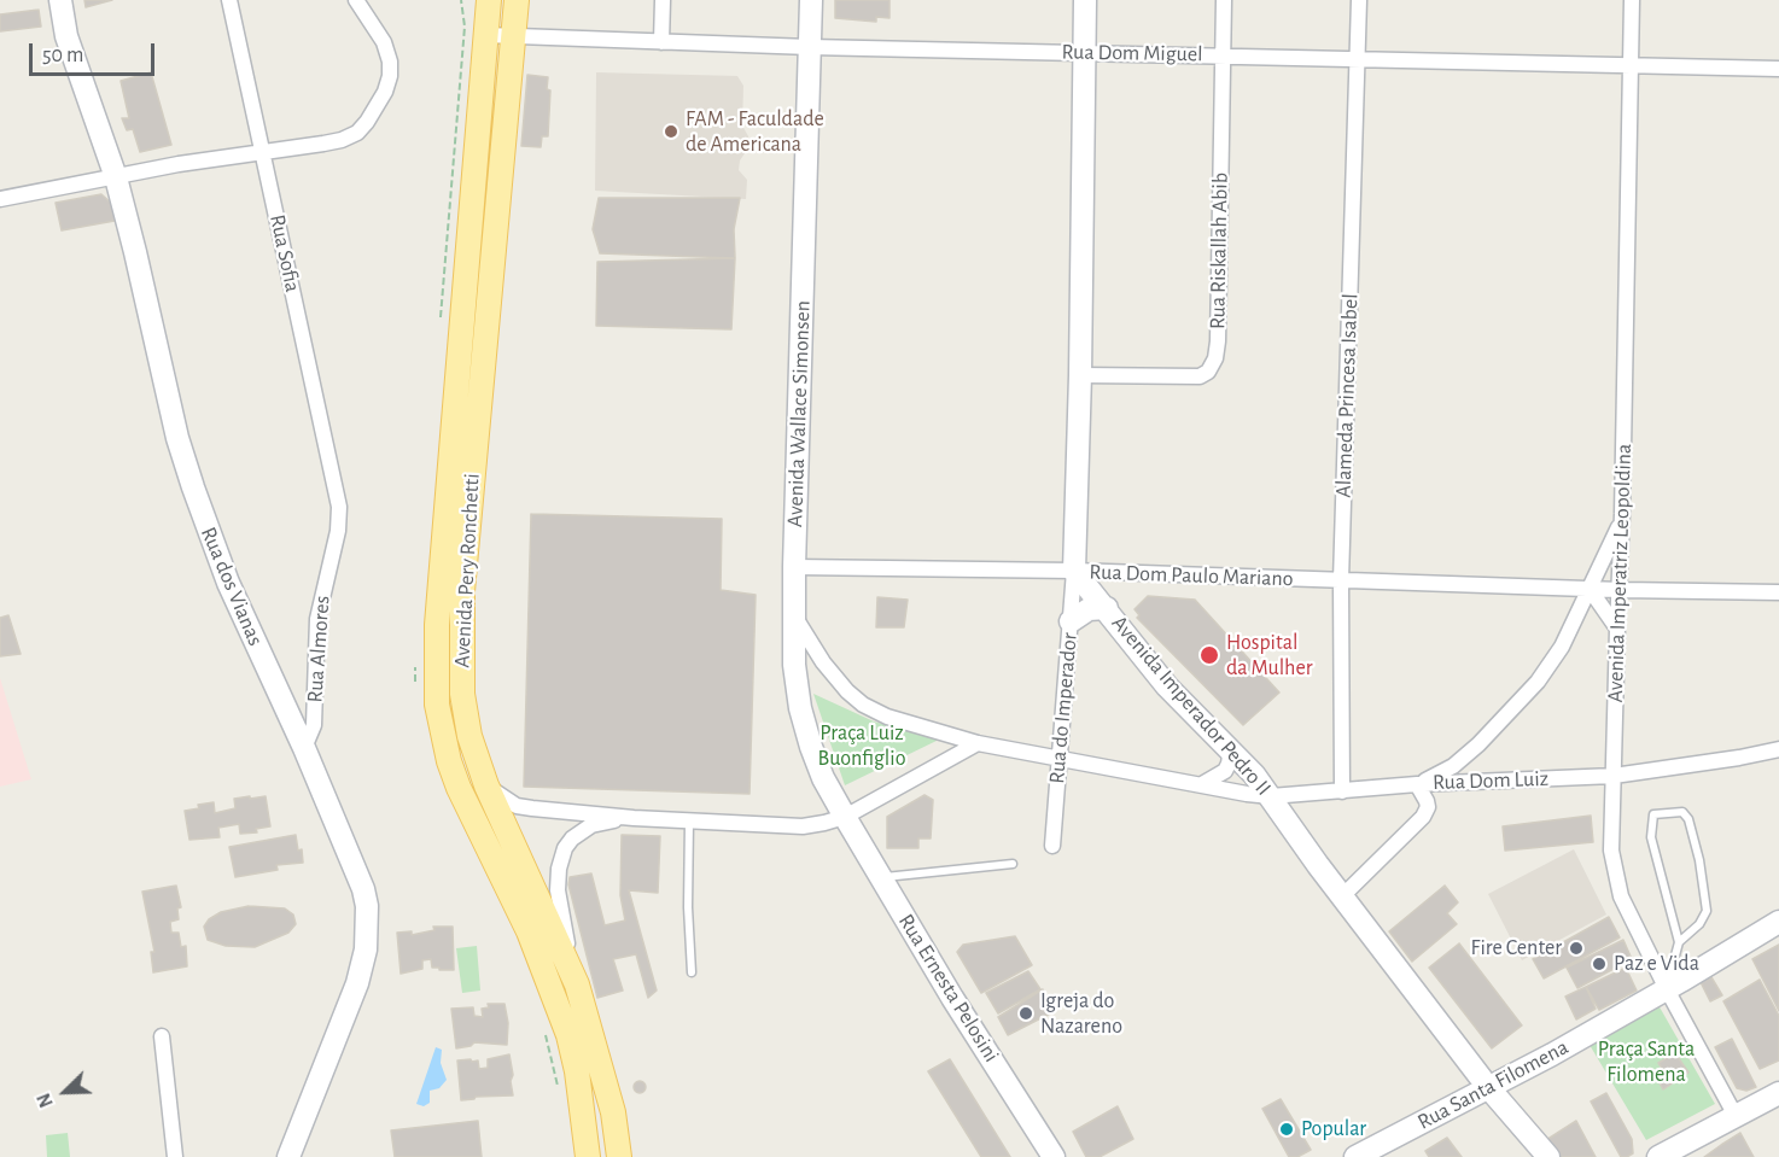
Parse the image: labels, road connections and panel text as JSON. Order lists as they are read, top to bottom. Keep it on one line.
{"streets":{"main road":["Avenida Pery Ronchetti"],"street":["Rua Dom Miguel","Rua Riskallah Abib","Rua Sofia","Alameda Princesa Isabel","Avenida Wallace Simonsen","Avenida Imperatriz Leopoldina","Rua Dom Paulo Mariano","Rua dos Vianas","Rua Almores","Avenida Imperador Pedro II","Rua do Imperador","Rua Dom Luiz","Rua Ernesta Pelosini","Rua Santa Filomena"]},"crossings":[["Rua Dom Miguel","Rua Riskallah Abib"],["Rua Dom Miguel","Alameda Princesa Isabel"],["Rua Dom Miguel","Avenida Wallace Simonsen"],["Rua Dom Miguel","Avenida Pery Ronchetti"],["Rua Dom Miguel","Avenida Imperatriz Leopoldina"],["Rua Sofia","Rua Almores"],["Alameda Princesa Isabel","Rua Dom Paulo Mariano"],["Alameda Princesa Isabel","Rua Dom Luiz"],["Avenida Wallace Simonsen","Rua Dom Paulo Mariano"],["Avenida Wallace Simonsen","Rua Dom Luiz"],["Avenida Wallace Simonsen","Rua Ernesta Pelosini"],["Avenida Imperatriz Leopoldina","Rua Dom Paulo Mariano"],["Avenida Imperatriz Leopoldina","Rua Dom Luiz"],["Avenida Imperatriz Leopoldina","Rua Santa Filomena"],["Rua Dom Paulo Mariano","Avenida Imperador Pedro II"],["Rua Dom Paulo Mariano","Rua do Imperador"],["Rua dos Vianas","Rua Almores"],["Avenida Imperador Pedro II","Rua do Imperador"],["Avenida Imperador Pedro II","Rua Dom Luiz"],["Avenida Imperador Pedro II","Rua Santa Filomena"],["Rua do Imperador","Rua Dom Luiz"]],"parks":["Praça Luiz Buonfiglio","Praça Santa Filomena"],"places":["FAM - Faculdade de Americana","Hospital da Mulher","Fire Center","Paz e Vida","Igreja do Nazareno","Popular"],"scale_bar":"50 m","north":"bottom left"}
